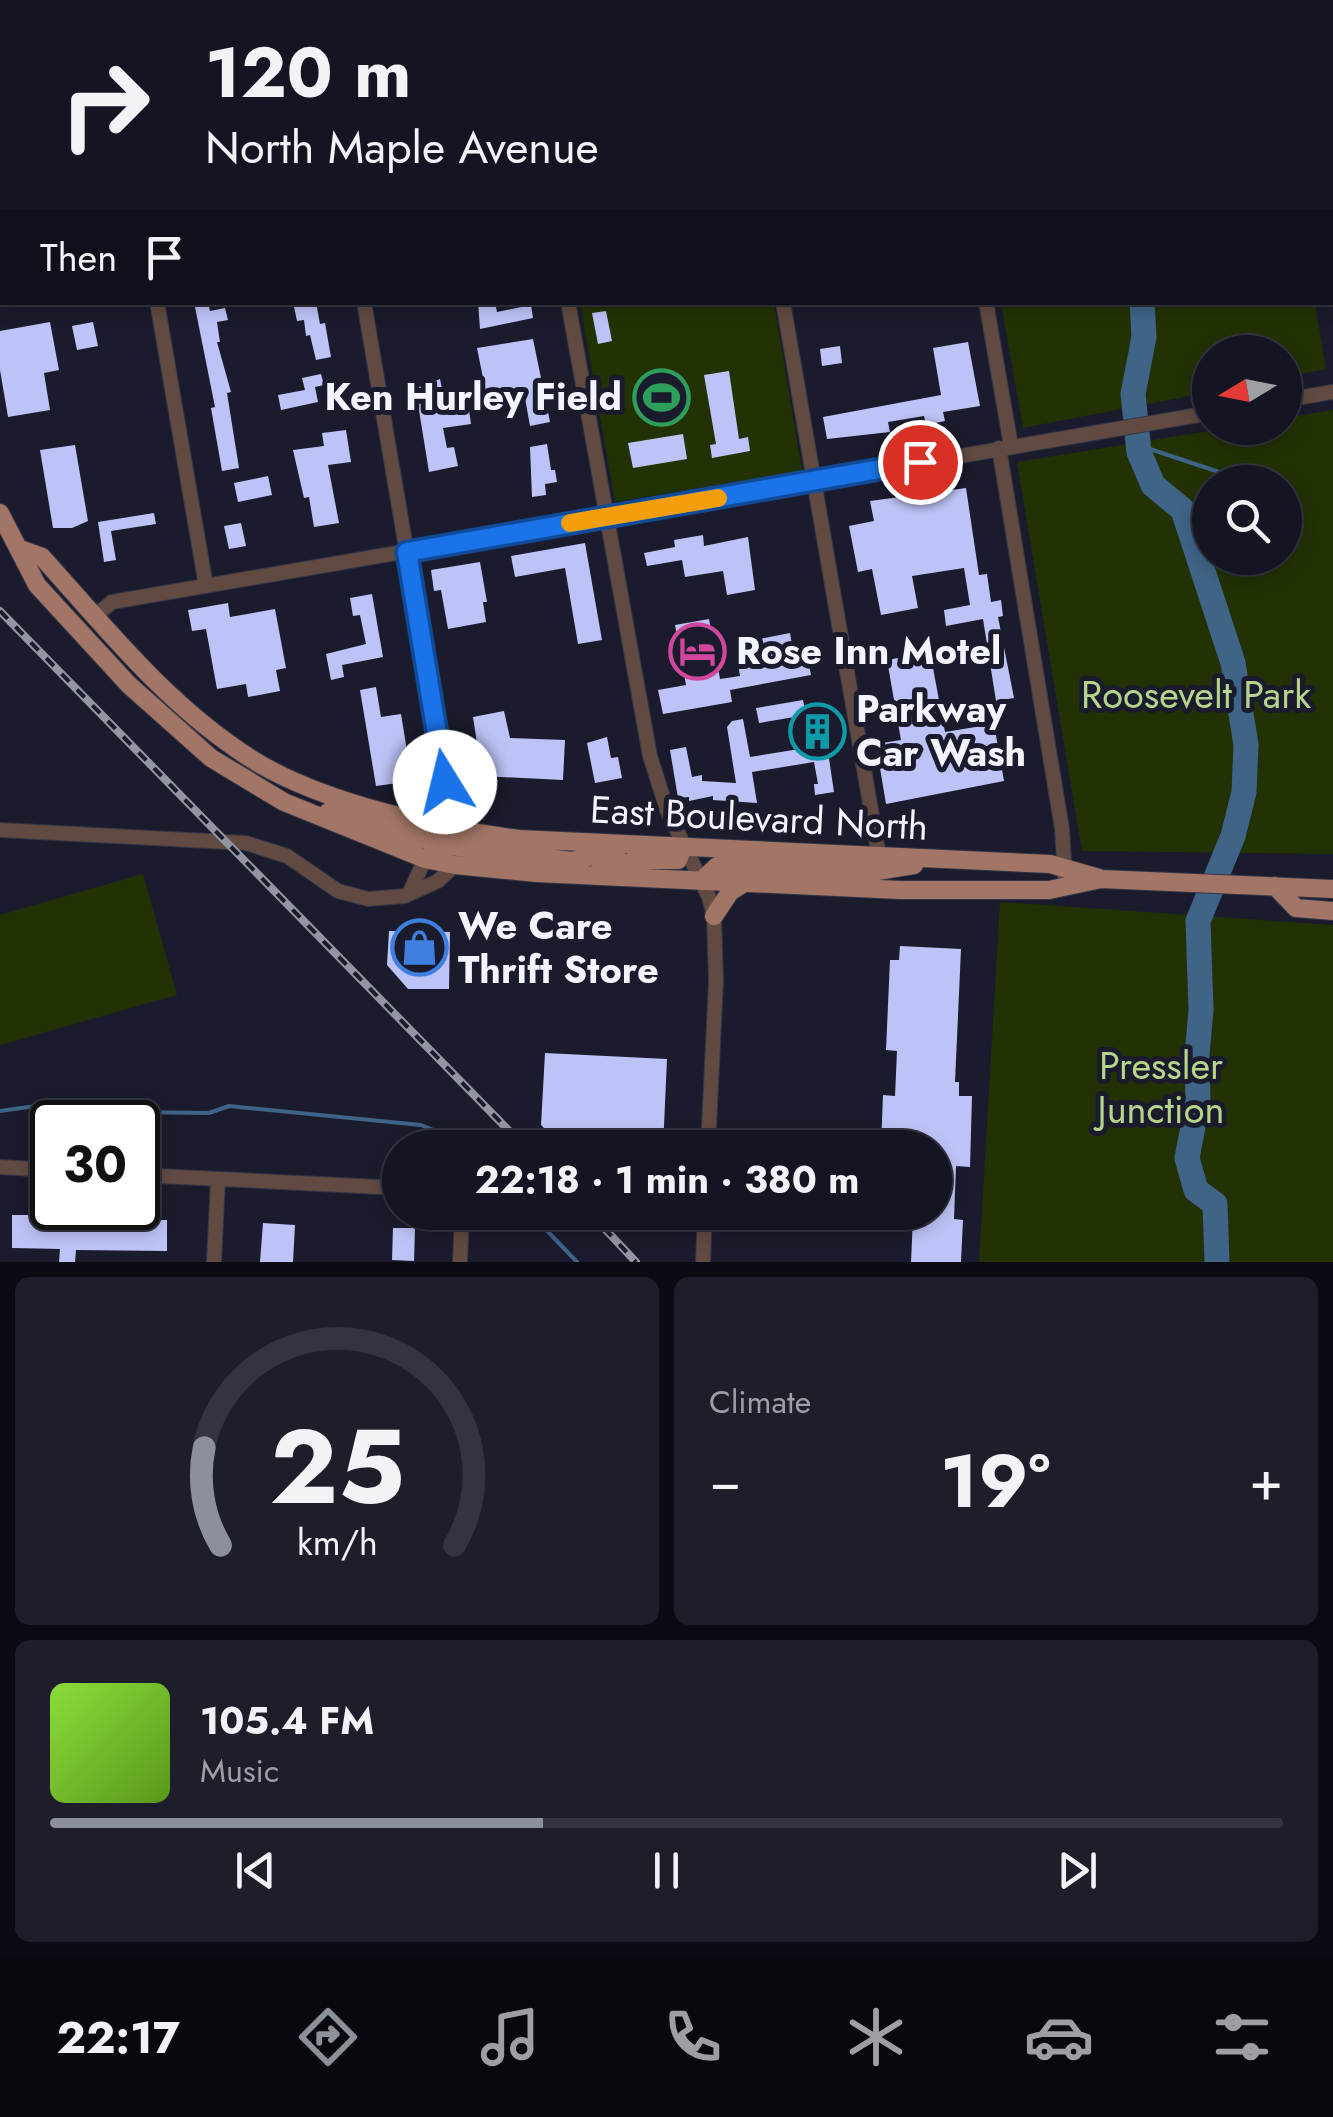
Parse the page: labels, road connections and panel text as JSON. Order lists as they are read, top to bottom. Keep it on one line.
{"streets":{"main road":["East Boulevard North"]},"parks":["Roosevelt Park","Pressler Junction"],"places":{"sports":["Ken Hurley Field"],"hotel":["Rose Inn Motel"],"building":["Parkway Car Wash"],"shop":["We Care Thrift Store"]},"north":"left","page":{"turn":["120 m","North Maple Avenue"],"then":"Then","limit":"30","trip":"22:18 · 1 min · 380 m","tile":"Climate","heat":["−","19°","+"],"song":["105.4 FM","Music"],"tabs":"22:17","gauge":["25","km/h"]}}
